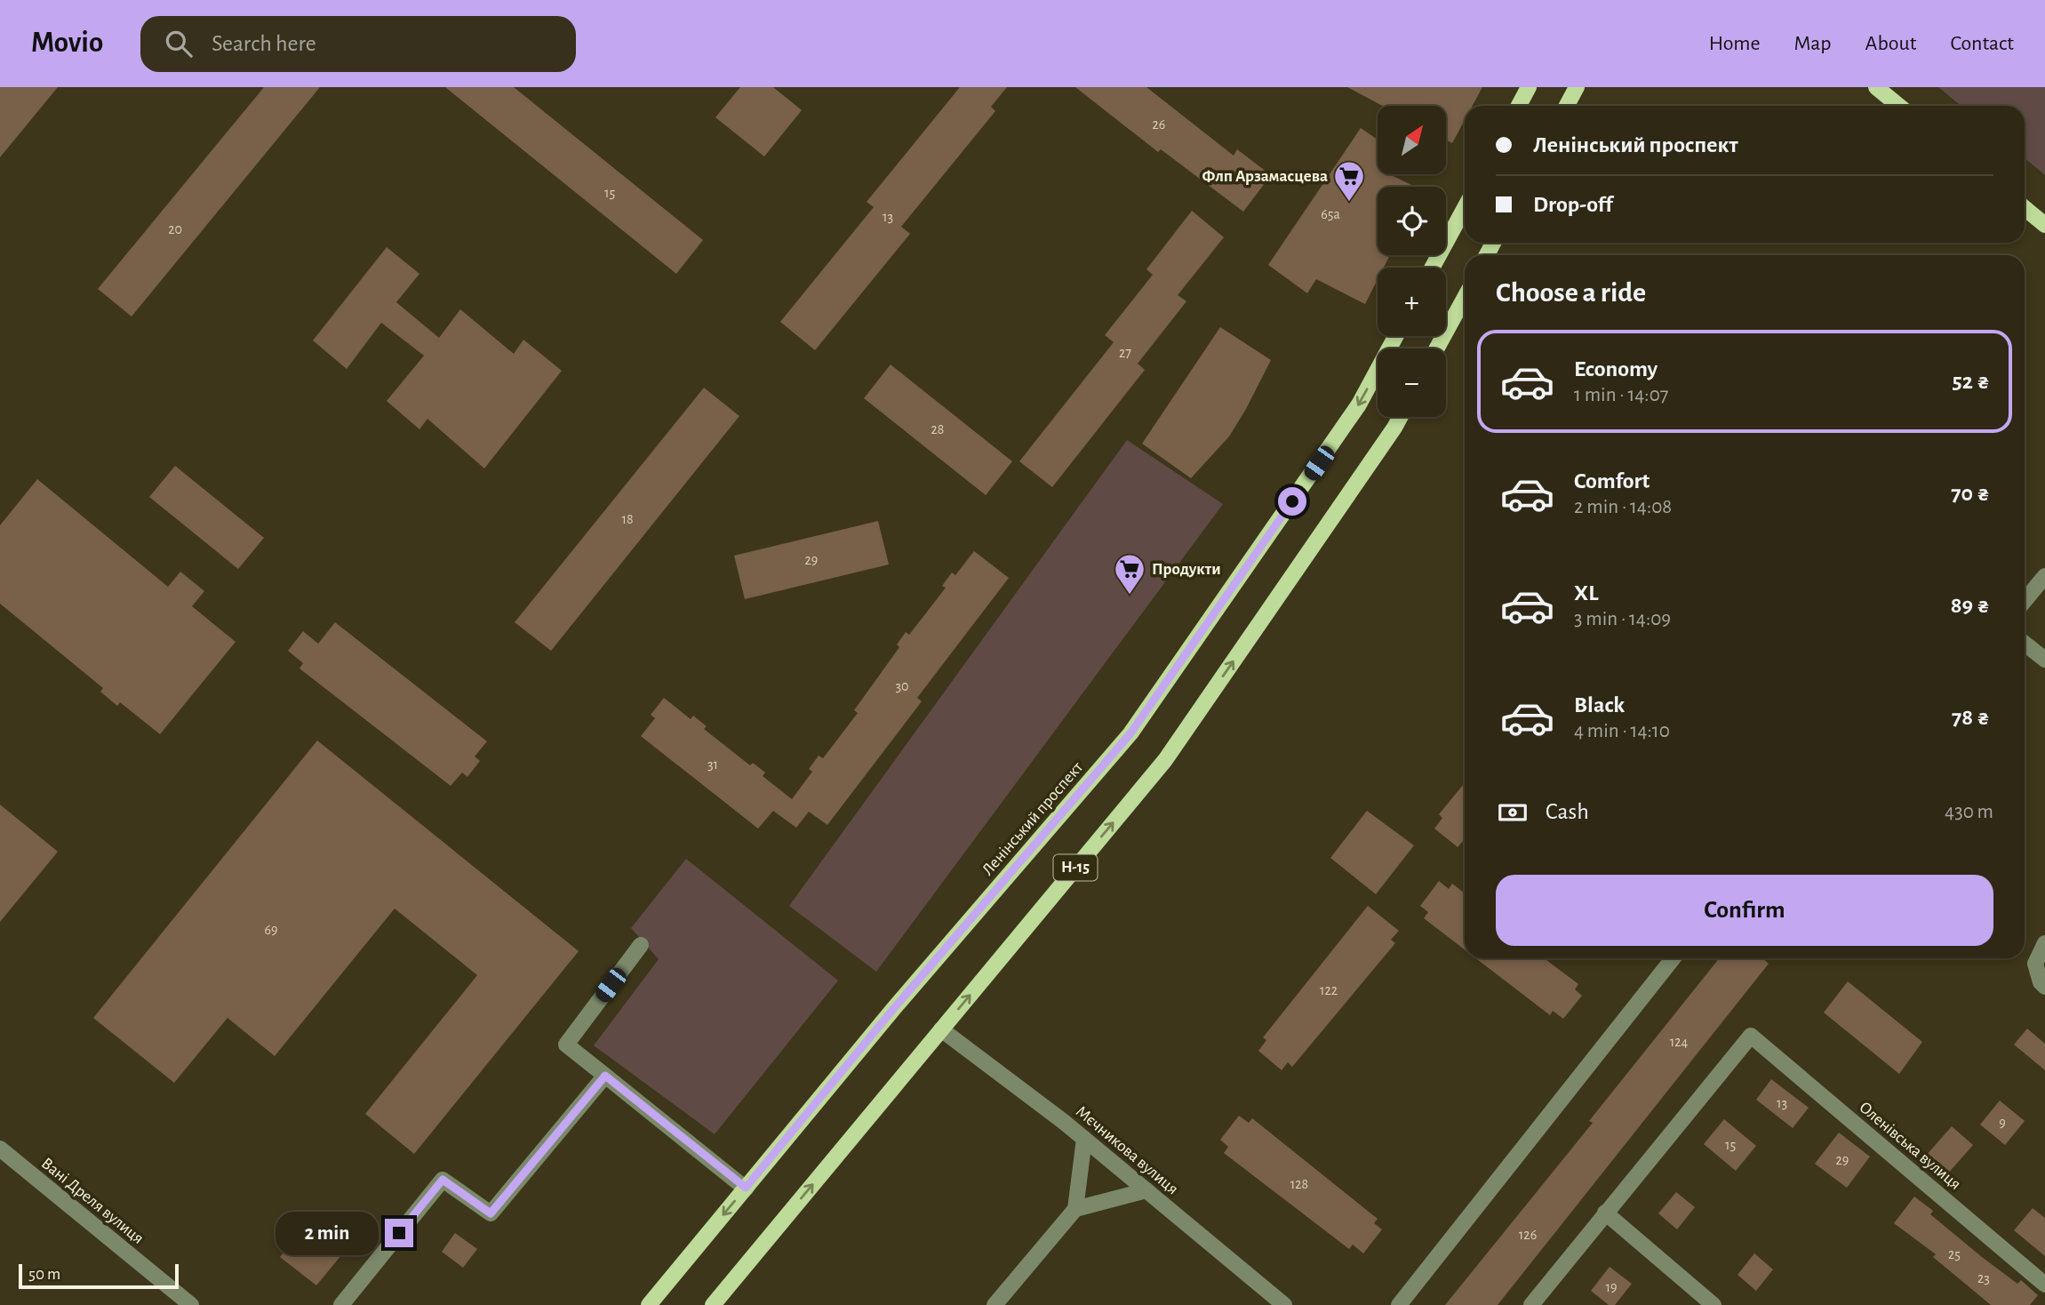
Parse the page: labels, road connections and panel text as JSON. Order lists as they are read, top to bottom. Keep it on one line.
{"streets":{"main road":["Ленінський проспект","Н-15"],"street":["Оленівська вулиця","Мєчникова вулиця","Вані Дреля вулиця"]},"crossings":[["Н-15","Мєчникова вулиця"]],"places":{"supermarket":["Флп Арзамасцева","Продукти"]},"house_numbers":["26","15","65а","13","20","27","28","18","29","30","31","69","122","124","13","9","15","29","128","126","25","23","19"],"scale_bar":"50 m","north":"top right","page":{"header":"Movio","search":"Search here","nav":["Home","Map","About","Contact"],"map_buttons":["+","−"],"banner":["Ленінський проспект","Drop-off"],"heading":"Choose a ride","list":[{"name":"Economy","note":"1 min · 14:07","value":"52 ₴"},{"name":"Comfort","note":"2 min · 14:08","value":"70 ₴"},{"name":"XL","note":"3 min · 14:09","value":"89 ₴"},{"name":"Black","note":"4 min · 14:10","value":"78 ₴"}],"pay":["Cash","430 m"],"buttons":"Confirm","bubble":"2 min","scale":"50 m"}}
